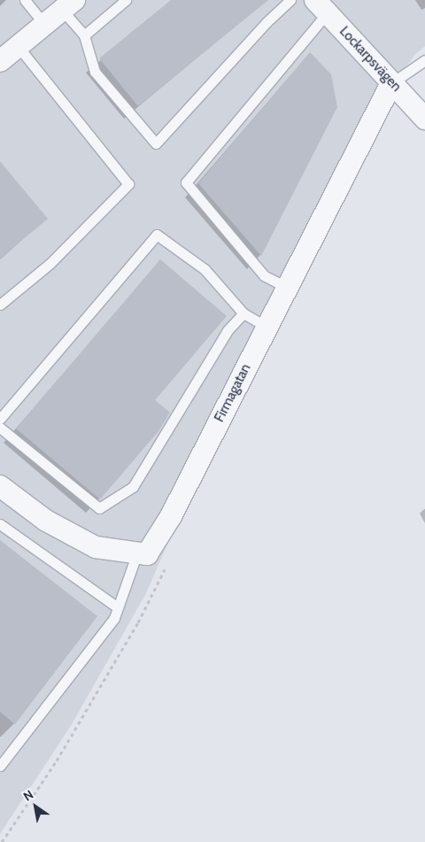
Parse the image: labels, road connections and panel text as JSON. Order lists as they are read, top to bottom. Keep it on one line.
{"streets":{"street":["Lockarpsvägen","Firmagatan"]},"crossings":[["Lockarpsvägen","Firmagatan"]],"north":"top left"}
